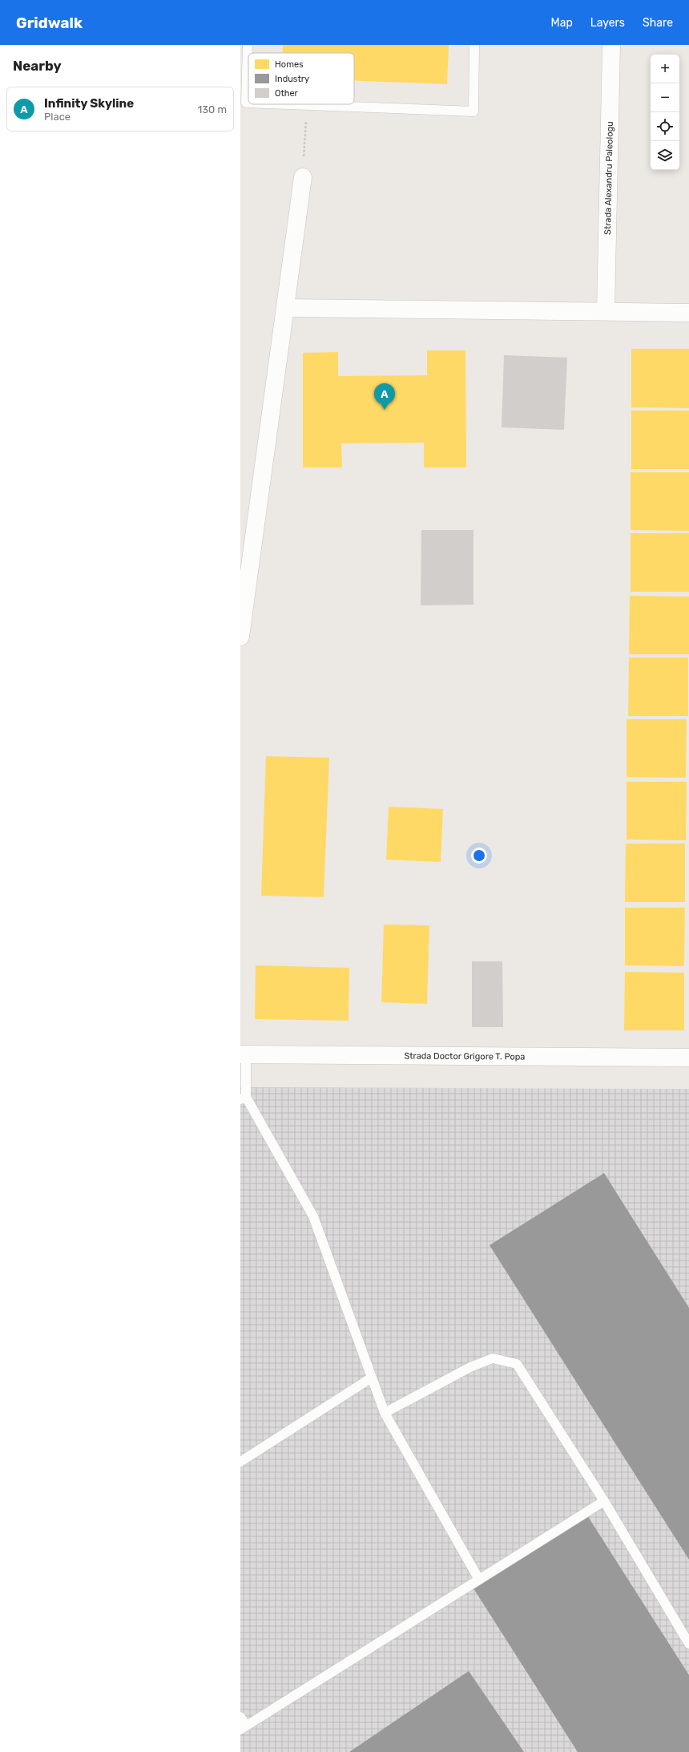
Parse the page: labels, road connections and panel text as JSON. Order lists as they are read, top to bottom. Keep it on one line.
{"streets":{"street":["Strada Alexandru Paleologu","Strada Doctor Grigore T. Popa"]},"legend":["Homes","Industry","Other"],"page":{"header":"Gridwalk","nav":["Map","Layers","Share"],"heading":"Nearby","map_buttons":["+","−"],"list":[{"mark":"A","name":"Infinity Skyline","note":"Place","value":"130 m"}],"pins":"A"}}
